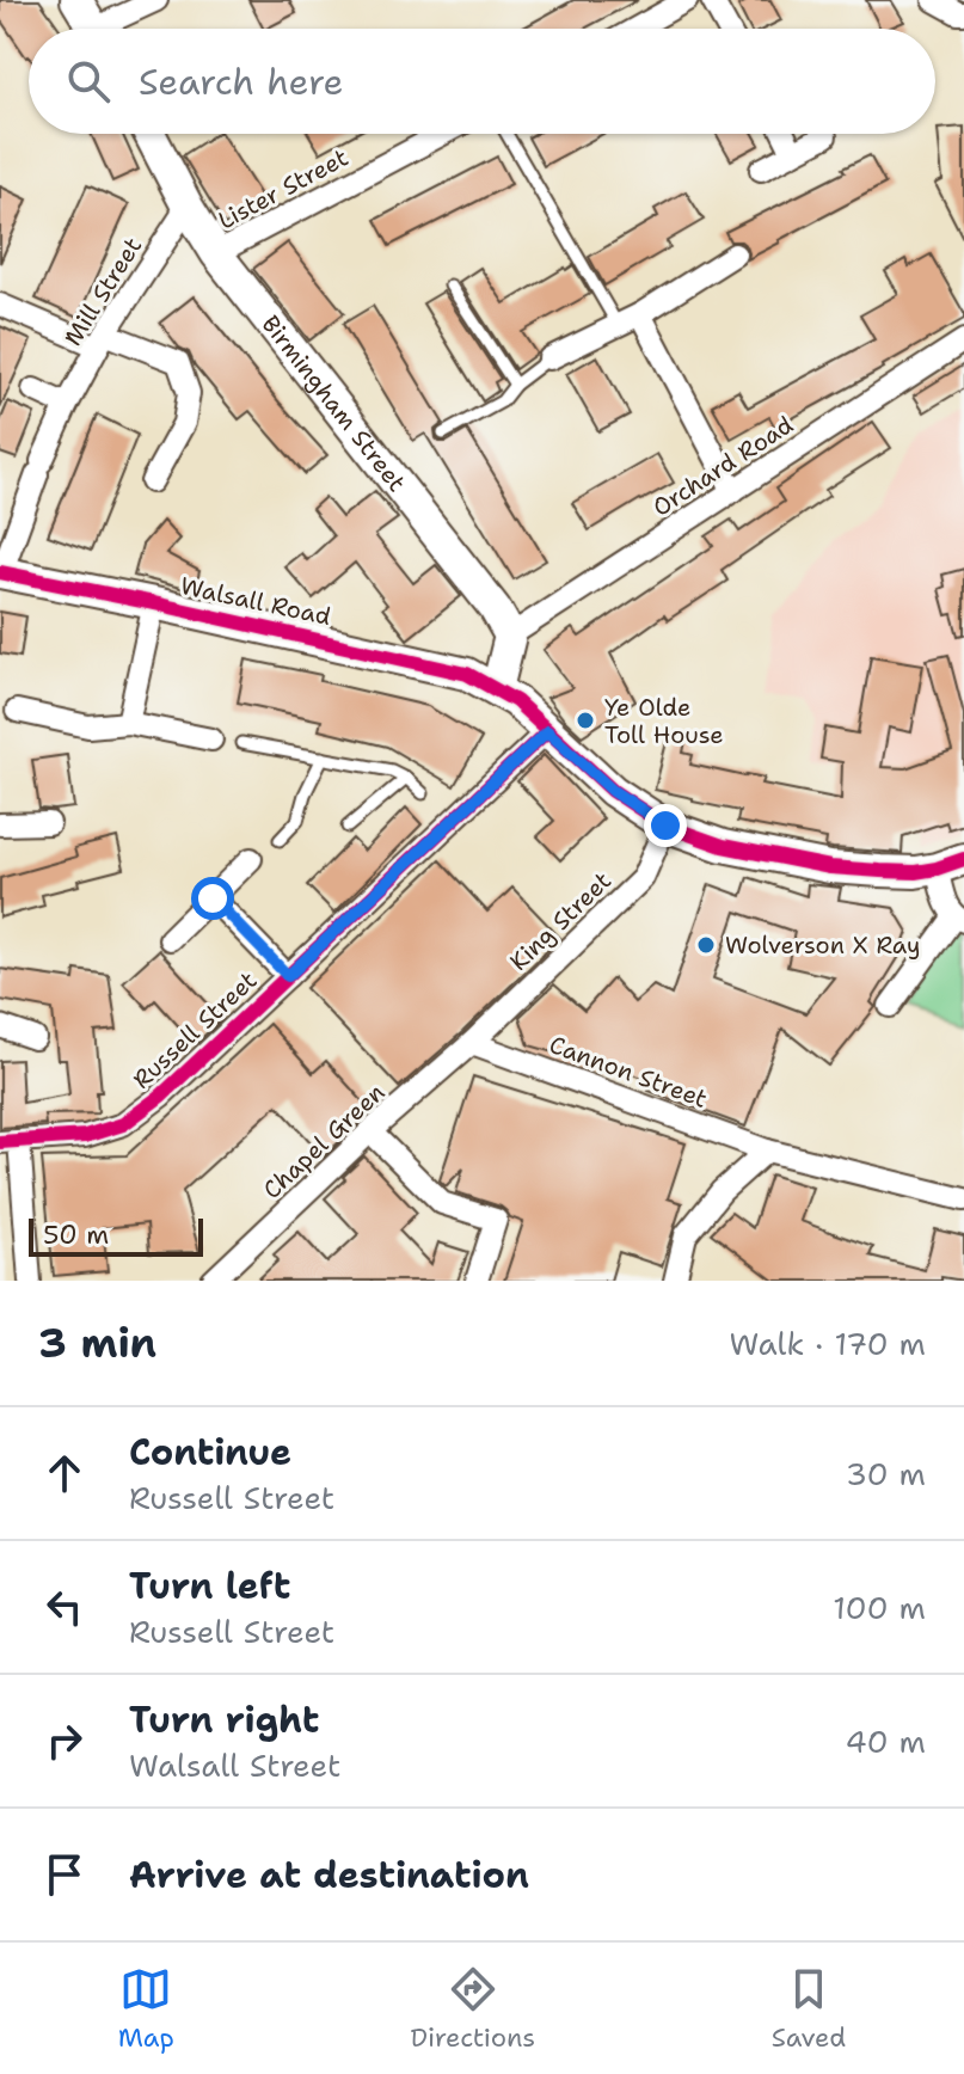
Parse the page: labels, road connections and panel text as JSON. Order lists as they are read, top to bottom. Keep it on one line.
{"streets":{"main road":["Birmingham Street","Walsall Road"],"street":["Lister Street","Mill Street","Orchard Road","King Street","Russell Street","Cannon Street","Chapel Green"]},"crossings":[["Lister Street","Birmingham Street"],["Mill Street","Birmingham Street"],["Mill Street","Walsall Road"],["Birmingham Street","Orchard Road"],["Walsall Road","King Street"],["Walsall Road","Russell Street"],["King Street","Cannon Street"],["King Street","Chapel Green"],["Cannon Street","Chapel Green"]],"places":["Ye Olde Toll House","Wolverson X Ray"],"scale_bar":"50 m","page":{"search":"Search here","scale":"50 m","heading":["3 min","Walk · 170 m"],"list":[["Continue","Russell Street","30 m"],["Turn left","Russell Street","100 m"],["Turn right","Walsall Street","40 m"],"Arrive at destination"],"nav":["Map","Directions","Saved"]}}
